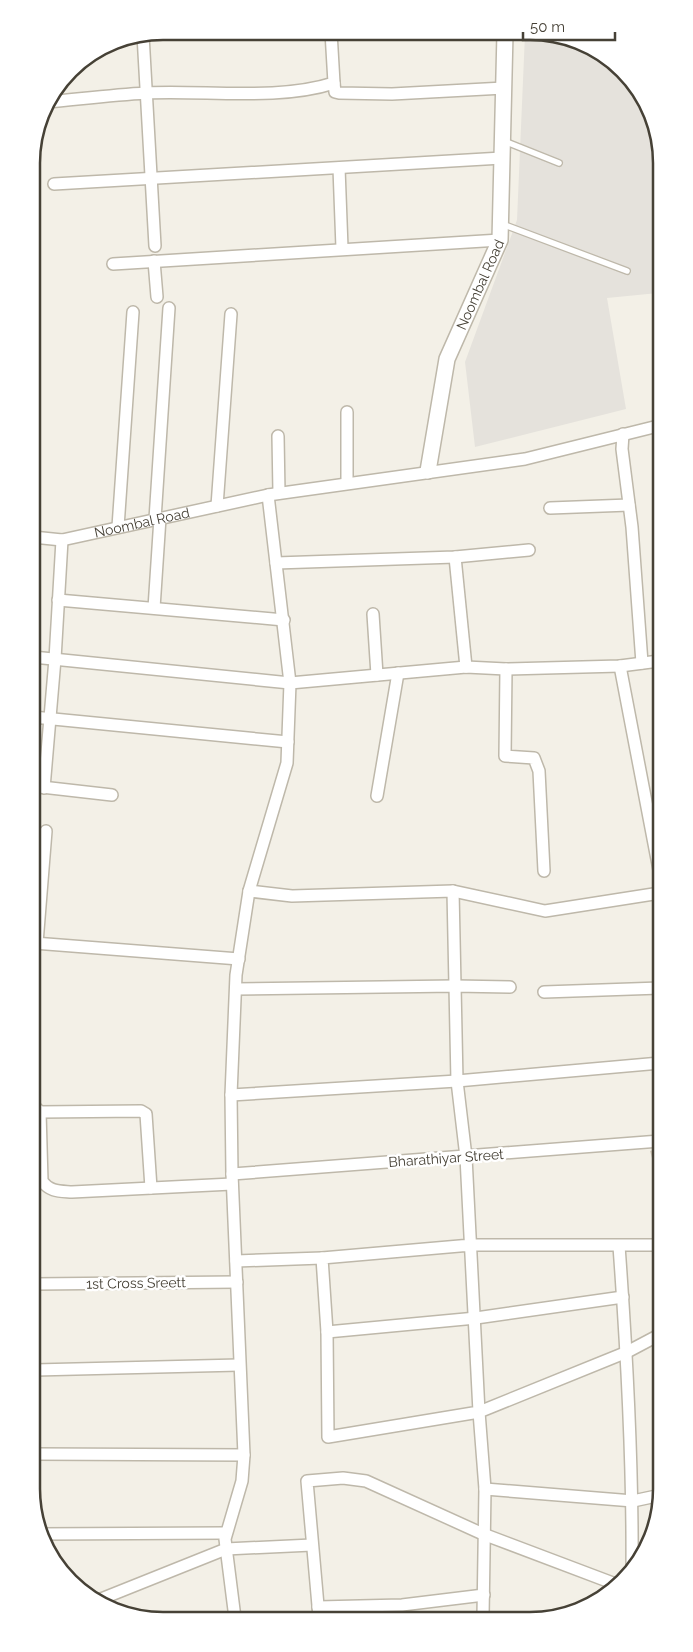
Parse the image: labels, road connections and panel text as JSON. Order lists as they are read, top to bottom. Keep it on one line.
{"streets":{"street":["Noombal Road","Bharathiyar Street","1st Cross Sreett"]},"scale_bar":"50 m"}
